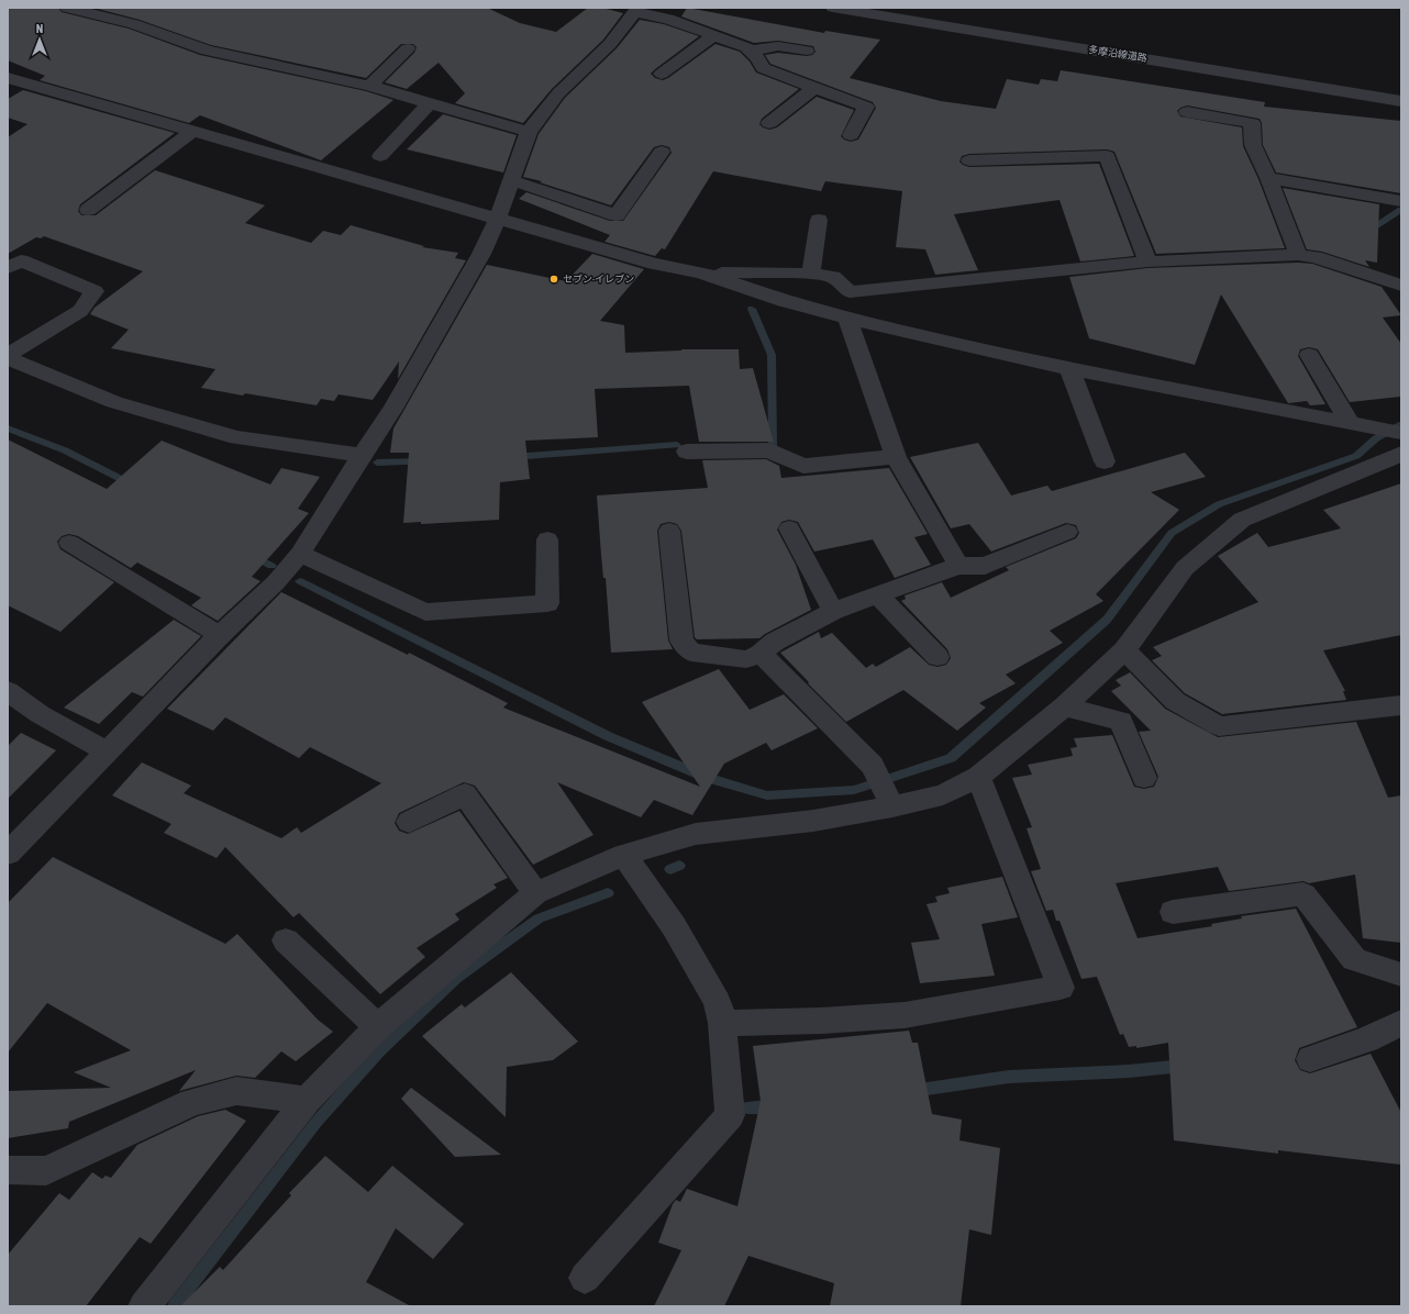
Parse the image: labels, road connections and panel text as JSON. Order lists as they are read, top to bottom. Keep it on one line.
{"streets":{"street":["多摩沿線道路"]},"places":["セブン-イレブン"],"north":"top"}
